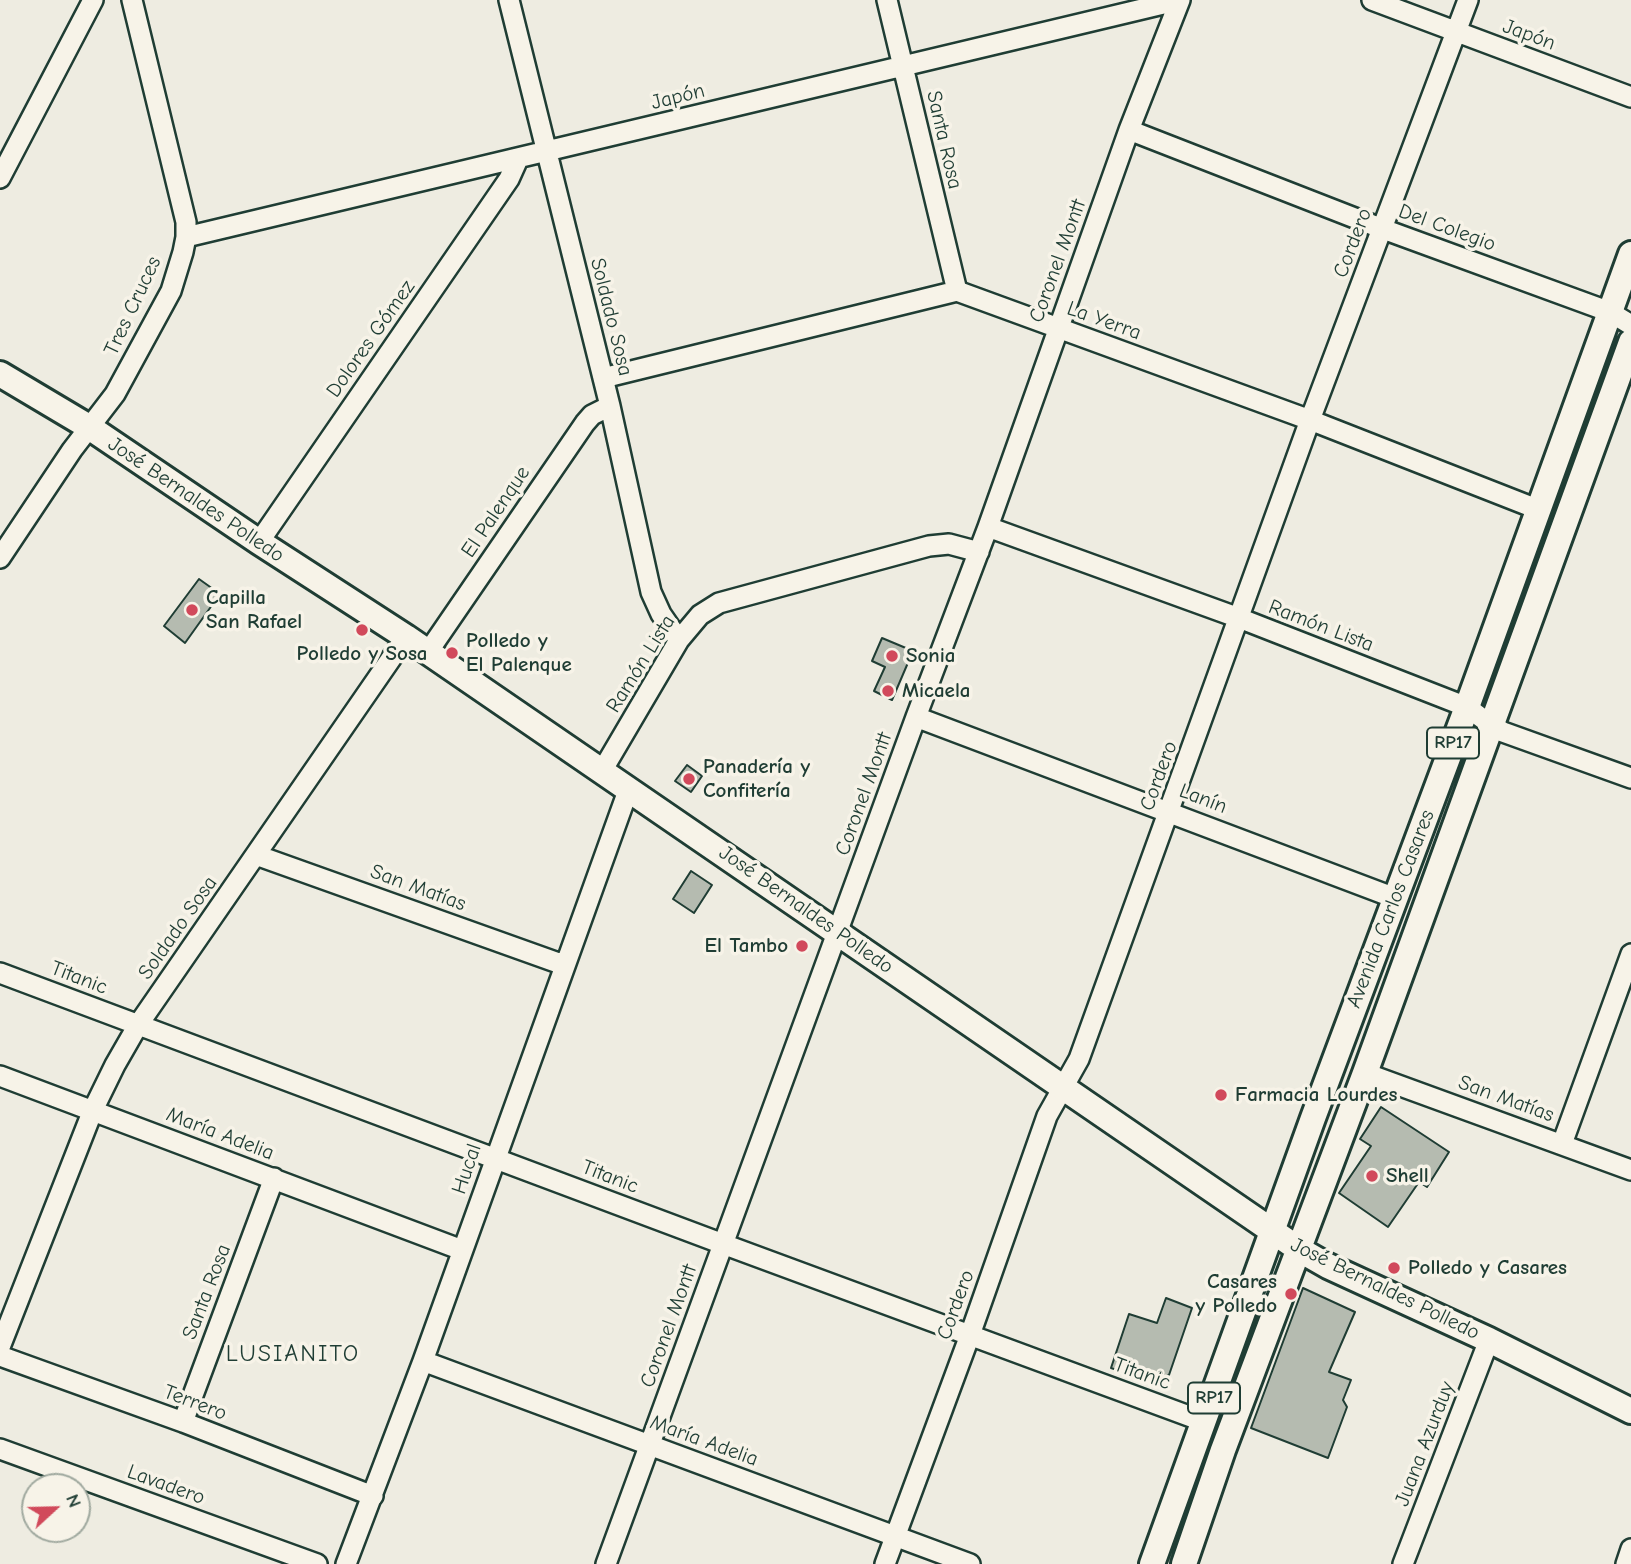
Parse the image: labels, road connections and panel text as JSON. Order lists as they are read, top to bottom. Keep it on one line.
{"streets":{"main road":["José Bernaldes Polledo","RP17","Avenida Carlos Casares"],"street":["Japón","Santa Rosa","Del Colegio","Cordero","Coronel Montt","Tres Cruces","Soldado Sosa","La Yerra","Dolores Gómez","El Palenque","Ramón Lista","Lanín","San Matías","Titanic","María Adelia","Hucal","Terrero","Juana Azurduy","Lavadero"]},"crossings":[["Japón","Santa Rosa"],["Japón","Cordero"],["Japón","Coronel Montt"],["Japón","Tres Cruces"],["Japón","Soldado Sosa"],["Japón","Dolores Gómez"],["Santa Rosa","La Yerra"],["Santa Rosa","María Adelia"],["Santa Rosa","Terrero"],["Del Colegio","Cordero"],["Del Colegio","Coronel Montt"],["Del Colegio","Avenida Carlos Casares"],["Cordero","La Yerra"],["Cordero","José Bernaldes Polledo"],["Cordero","Ramón Lista"],["Cordero","Lanín"],["Cordero","Titanic"],["Cordero","María Adelia"],["Coronel Montt","La Yerra"],["Coronel Montt","José Bernaldes Polledo"],["Coronel Montt","Ramón Lista"],["Coronel Montt","Lanín"],["Coronel Montt","Titanic"],["Coronel Montt","María Adelia"],["Tres Cruces","José Bernaldes Polledo"],["Soldado Sosa","José Bernaldes Polledo"],["Soldado Sosa","El Palenque"],["Soldado Sosa","Ramón Lista"],["Soldado Sosa","San Matías"],["Soldado Sosa","Titanic"],["Soldado Sosa","María Adelia"],["La Yerra","Avenida Carlos Casares"],["Dolores Gómez","José Bernaldes Polledo"],["José Bernaldes Polledo","El Palenque"],["José Bernaldes Polledo","Ramón Lista"],["José Bernaldes Polledo","Avenida Carlos Casares"],["José Bernaldes Polledo","Hucal"],["José Bernaldes Polledo","Juana Azurduy"],["Ramón Lista","Avenida Carlos Casares"],["Lanín","Avenida Carlos Casares"],["San Matías","Avenida Carlos Casares"],["San Matías","Hucal"],["Avenida Carlos Casares","Titanic"],["Titanic","Hucal"],["María Adelia","Hucal"],["Hucal","Terrero"]],"districts":["LUSIANITO"],"places":["Capilla San Rafael","Polledo y Sosa","Polledo y El Palenque","Sonia","Micaela","Panadería y Confitería","El Tambo","Farmacia Lourdes","Shell","Polledo y Casares","Casares y Polledo"],"north":"right"}
